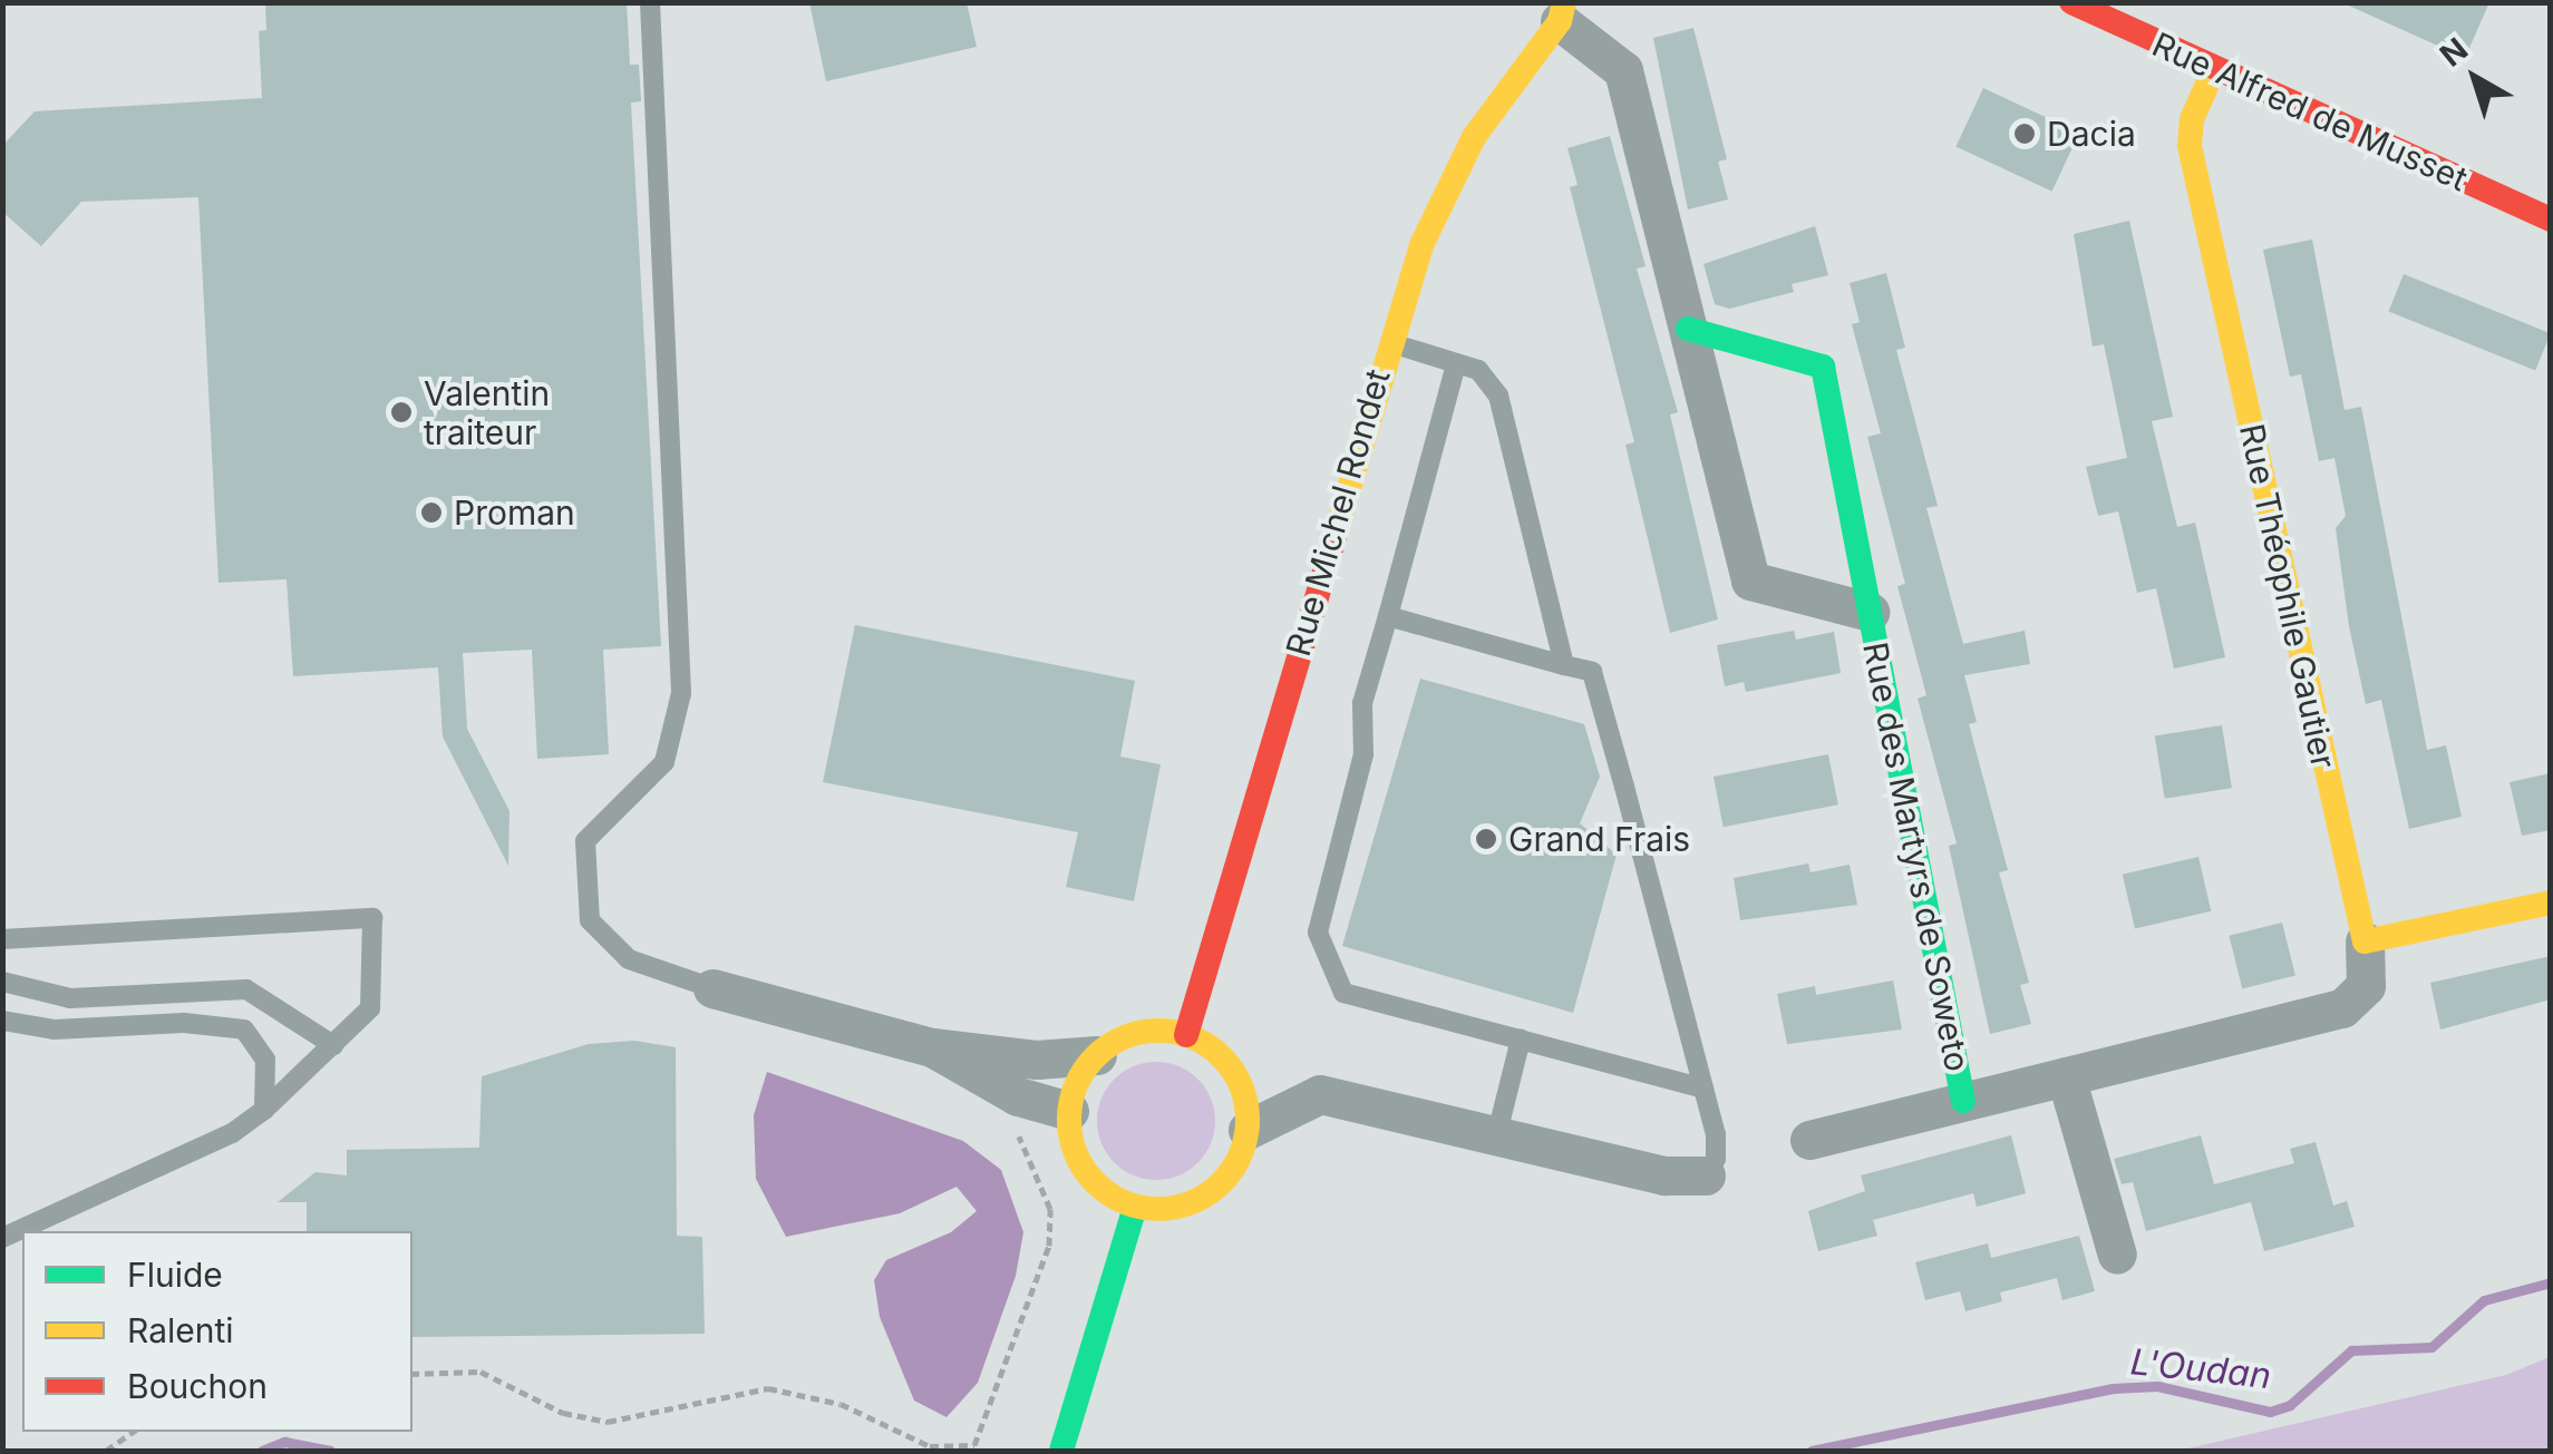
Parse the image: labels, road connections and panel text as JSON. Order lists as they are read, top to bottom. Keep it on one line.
{"streets":{"street":["Rue Alfred de Musset","Rue Michel Rondet","Rue Théophile Gautier","Rue des Martyrs de Soweto"]},"crossings":[["Rue Alfred de Musset","Rue Théophile Gautier"],["Rue Michel Rondet","Rue des Martyrs de Soweto"],["Rue Théophile Gautier","Rue des Martyrs de Soweto"]],"water":["L'Oudan"],"places":["Dacia","Valentin traiteur","Proman","Grand Frais"],"legend":["Fluide","Ralenti","Bouchon"],"north":"top left"}
